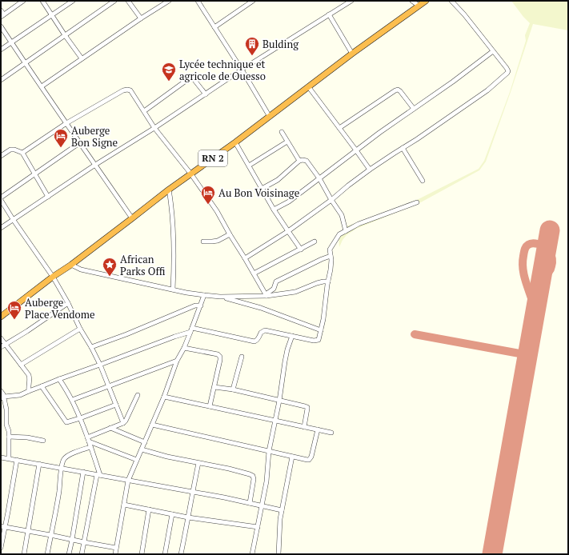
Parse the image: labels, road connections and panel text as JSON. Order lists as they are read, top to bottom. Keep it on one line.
{"streets":{"highway":["RN 2"]},"places":{"building":["Bulding"],"school or university":["Lycée technique et agricole de Ouesso"],"hotel":["Auberge Bon Signe","Au Bon Voisinage","Auberge Place Vendome"],"place":["African Parks Offi"]}}
